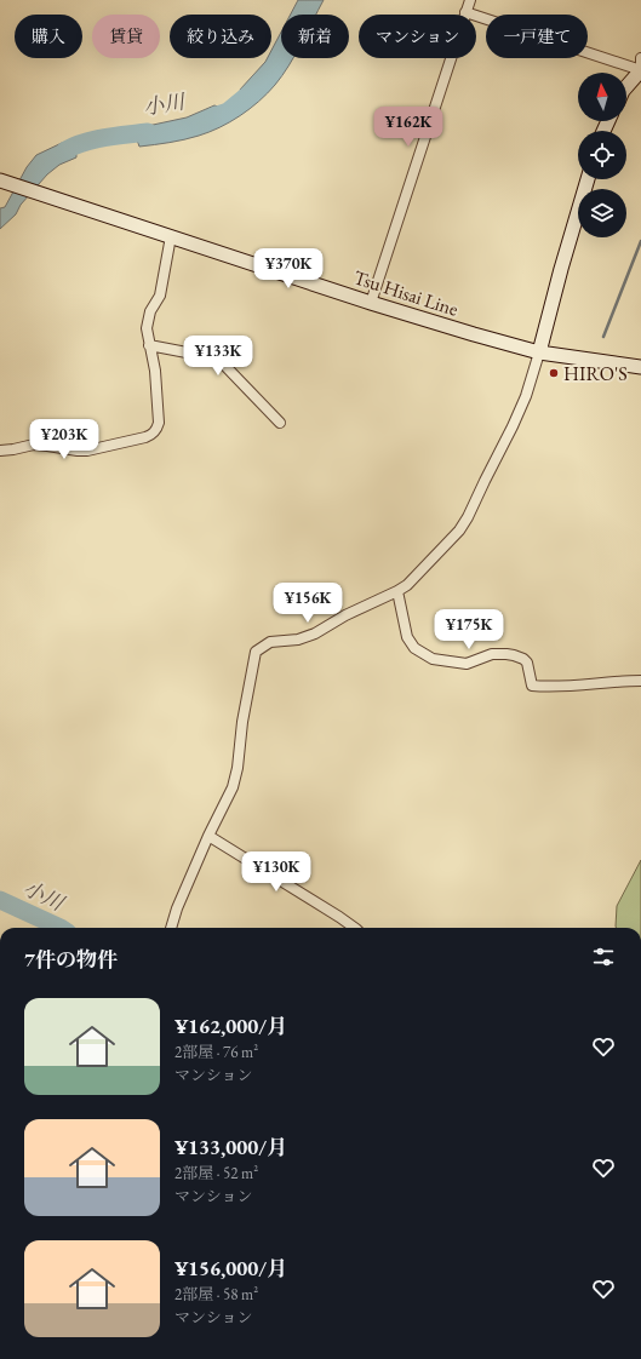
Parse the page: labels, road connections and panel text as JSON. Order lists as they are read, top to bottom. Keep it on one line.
{"streets":{"main road":["Tsu Hisai Line"]},"water":["小川"],"places":["HIRO'S"],"north":"top","page":{"chip":["購入","賃貸","絞り込み","新着","マンション","一戸建て"],"price":["¥162K","¥370K","¥133K","¥203K","¥156K","¥175K","¥130K"],"heading":"7件の物件","list":[{"name":"¥162,000/月","note":"2部屋 · 76 m² · マンション"},{"name":"¥133,000/月","note":"2部屋 · 52 m² · マンション"},{"name":"¥156,000/月","note":"2部屋 · 58 m² · マンション"}]}}
